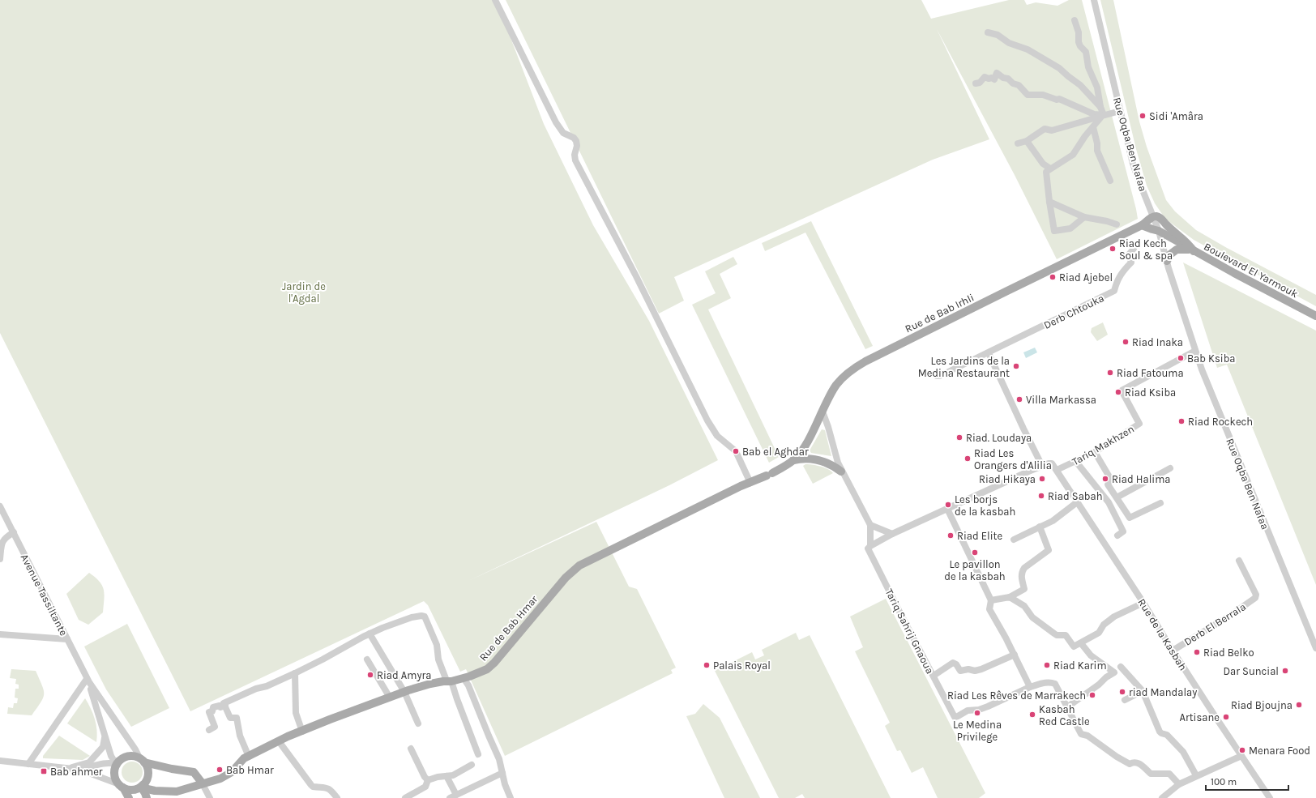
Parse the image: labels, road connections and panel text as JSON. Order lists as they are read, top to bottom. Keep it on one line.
{"streets":{"main road":["Boulevard El Yarmouk","Rue de Bab Irhli","Rue de Bab Hmar"],"street":["Rue Oqba Ben Nafaa","Derb Chtouka","Tariq Makhzen","Avenue Tassiltante","Derb El Berrala","Tariq Sahrij Gnaoua","Rue de la Kasbah"]},"crossings":[["Rue Oqba Ben Nafaa","Boulevard El Yarmouk"],["Rue Oqba Ben Nafaa","Rue de Bab Irhli"],["Rue Oqba Ben Nafaa","Tariq Makhzen"],["Boulevard El Yarmouk","Rue de Bab Irhli"],["Rue de Bab Irhli","Rue de Bab Hmar"],["Tariq Makhzen","Rue de la Kasbah"],["Avenue Tassiltante","Rue de Bab Hmar"],["Derb El Berrala","Rue de la Kasbah"]],"parks":["Jardin de l'Agdal"],"places":{"other":["Sidi 'Amâra","Riad Kech Soul & spa","Riad Ajebel","Riad Inaka","Bab Ksiba","Les Jardins de la Medina Restaurant","Riad Fatouma","Riad Ksiba","Villa Markassa","Riad Rockech","Riad. Loudaya","Bab el Aghdar","Riad Les Orangers d'Alilia","Riad Hikaya","Riad Halima","Riad Sabah","Les borjs de la kasbah","Riad Elite","Le pavillon de la kasbah","Riad Belko","Palais Royal","Riad Karim","Dar Suncial","Riad Amyra","riad Mandalay","Riad Les Rêves de Marrakech","Riad Bjoujna","Le Medina Privilege","Kasbah Red Castle","Artisane","Menara Food","Bab Hmar"],"transit":["Bab ahmer"]},"scale_bar":"100 m"}
